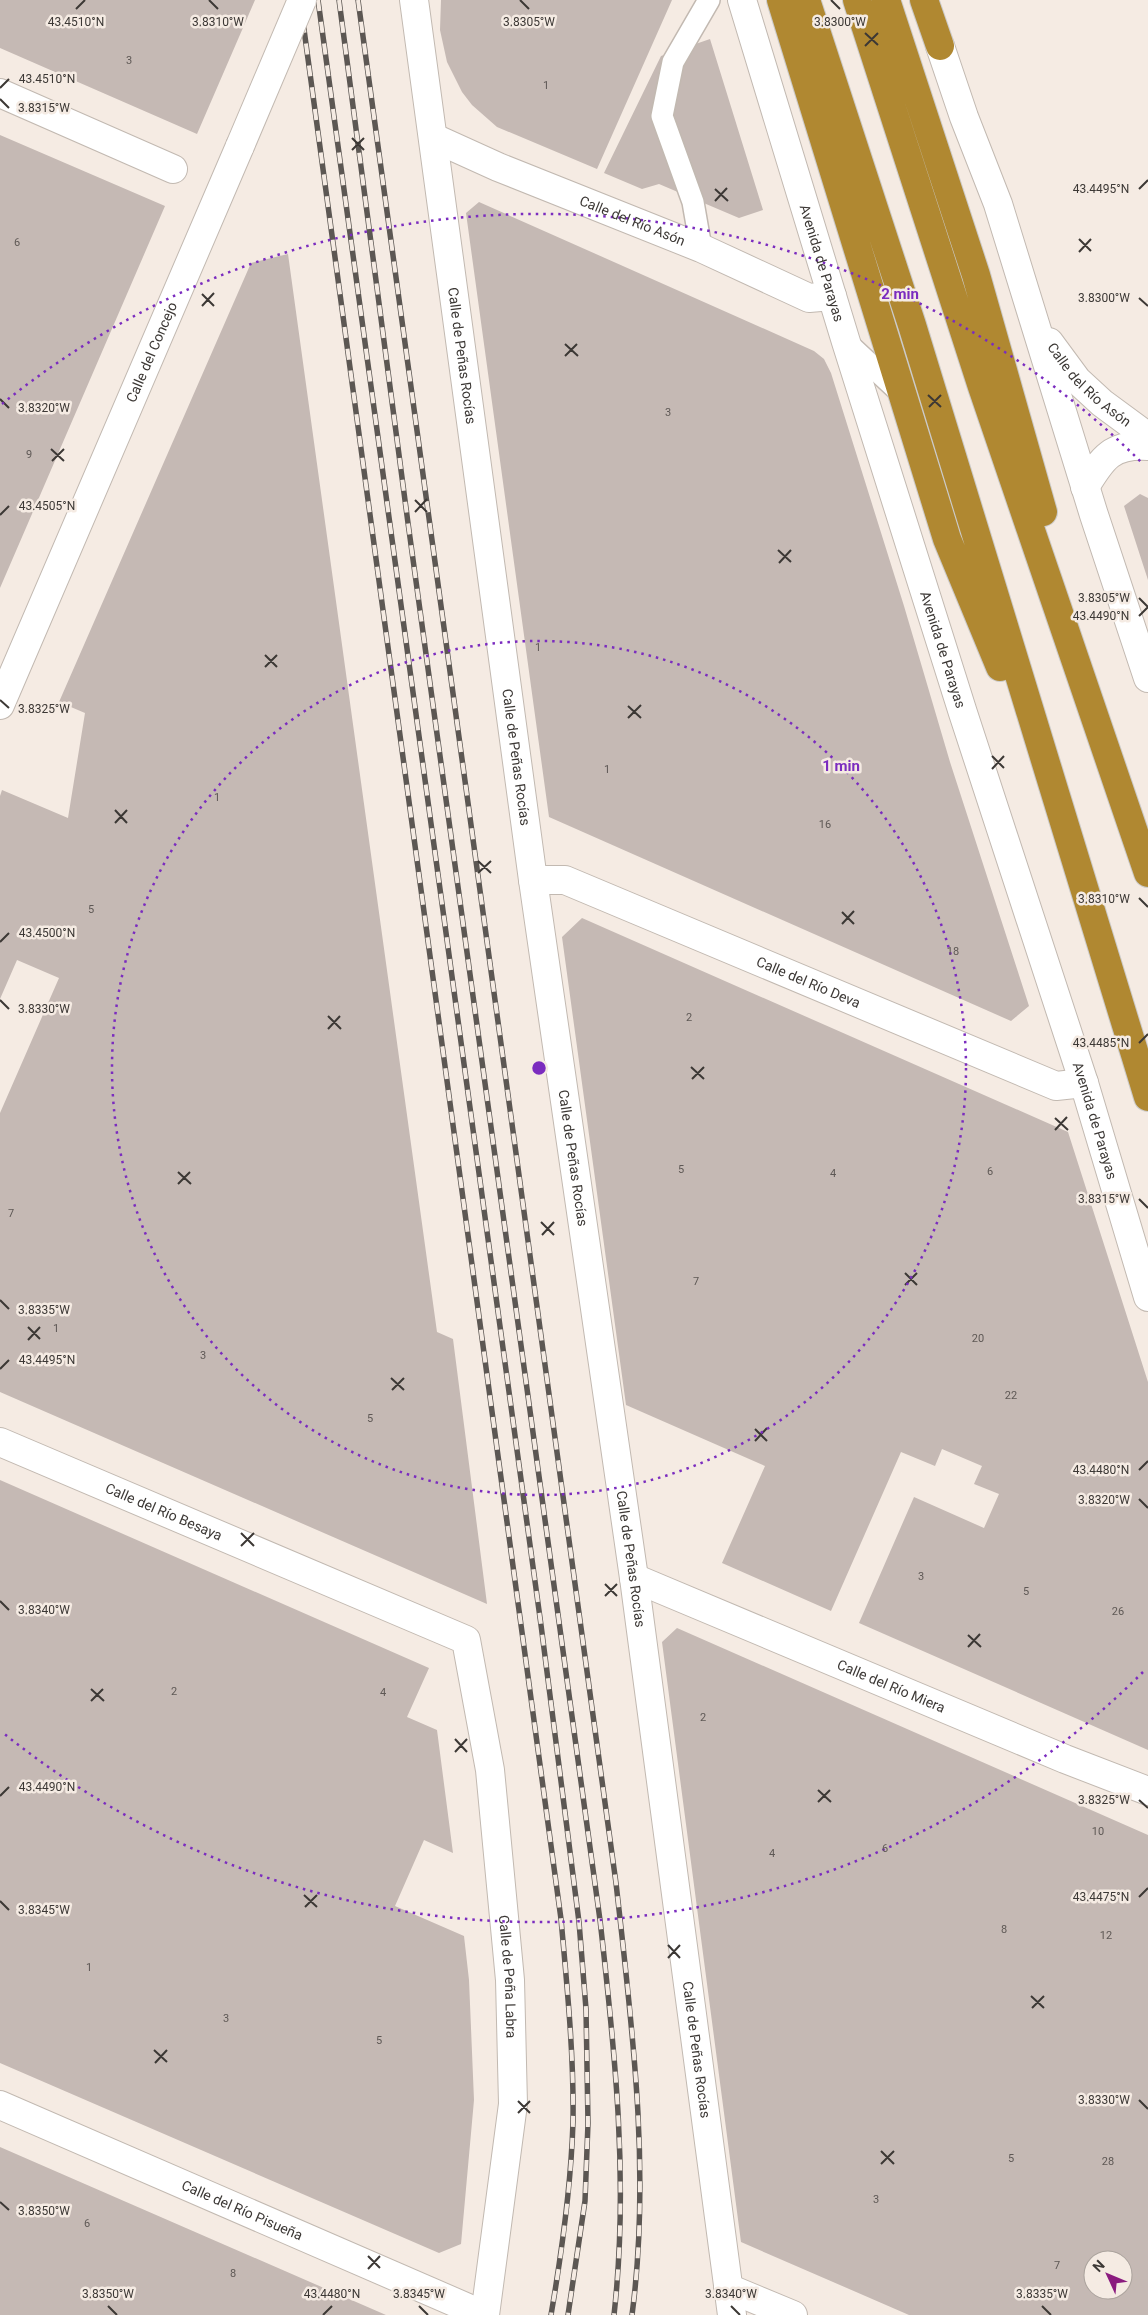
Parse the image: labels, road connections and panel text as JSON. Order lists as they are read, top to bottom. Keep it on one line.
{"streets":{"street":["Calle del Río Asón","Avenida de Parayas","Calle del Concejo","Calle de Peñas Rocías","Calle del Río Deva","Calle del Río Besaya","Calle del Río Miera","Calle de Peña Labra","Calle del Río Pisueña"]},"crossings":[["Calle del Río Asón","Avenida de Parayas"],["Calle del Río Asón","Calle de Peñas Rocías"],["Avenida de Parayas","Calle del Río Deva"],["Calle de Peñas Rocías","Calle del Río Deva"],["Calle de Peñas Rocías","Calle del Río Miera"],["Calle del Río Besaya","Calle de Peña Labra"],["Calle de Peña Labra","Calle del Río Pisueña"]],"house_numbers":["3","1","6","3","9","1","1","1","16","5","18","2","5","6","4","7","7","1","20","3","22","5","3","5","26","2","4","2","10","6","4","8","12","1","3","5","5","28","3","6","7","8"],"north":"top left","coordinates":["3.8310°W","3.8305°W","3.8300°W","43.4510°N","3.8315°W","43.4495°N","3.8320°W","43.4505°N","43.4490°N","3.8325°W","43.4500°N","3.8330°W","43.4485°N","3.8335°W","43.4480°N","3.8340°W","43.4475°N","3.8345°W","3.8350°W"],"rings":["2 min","1 min"]}
